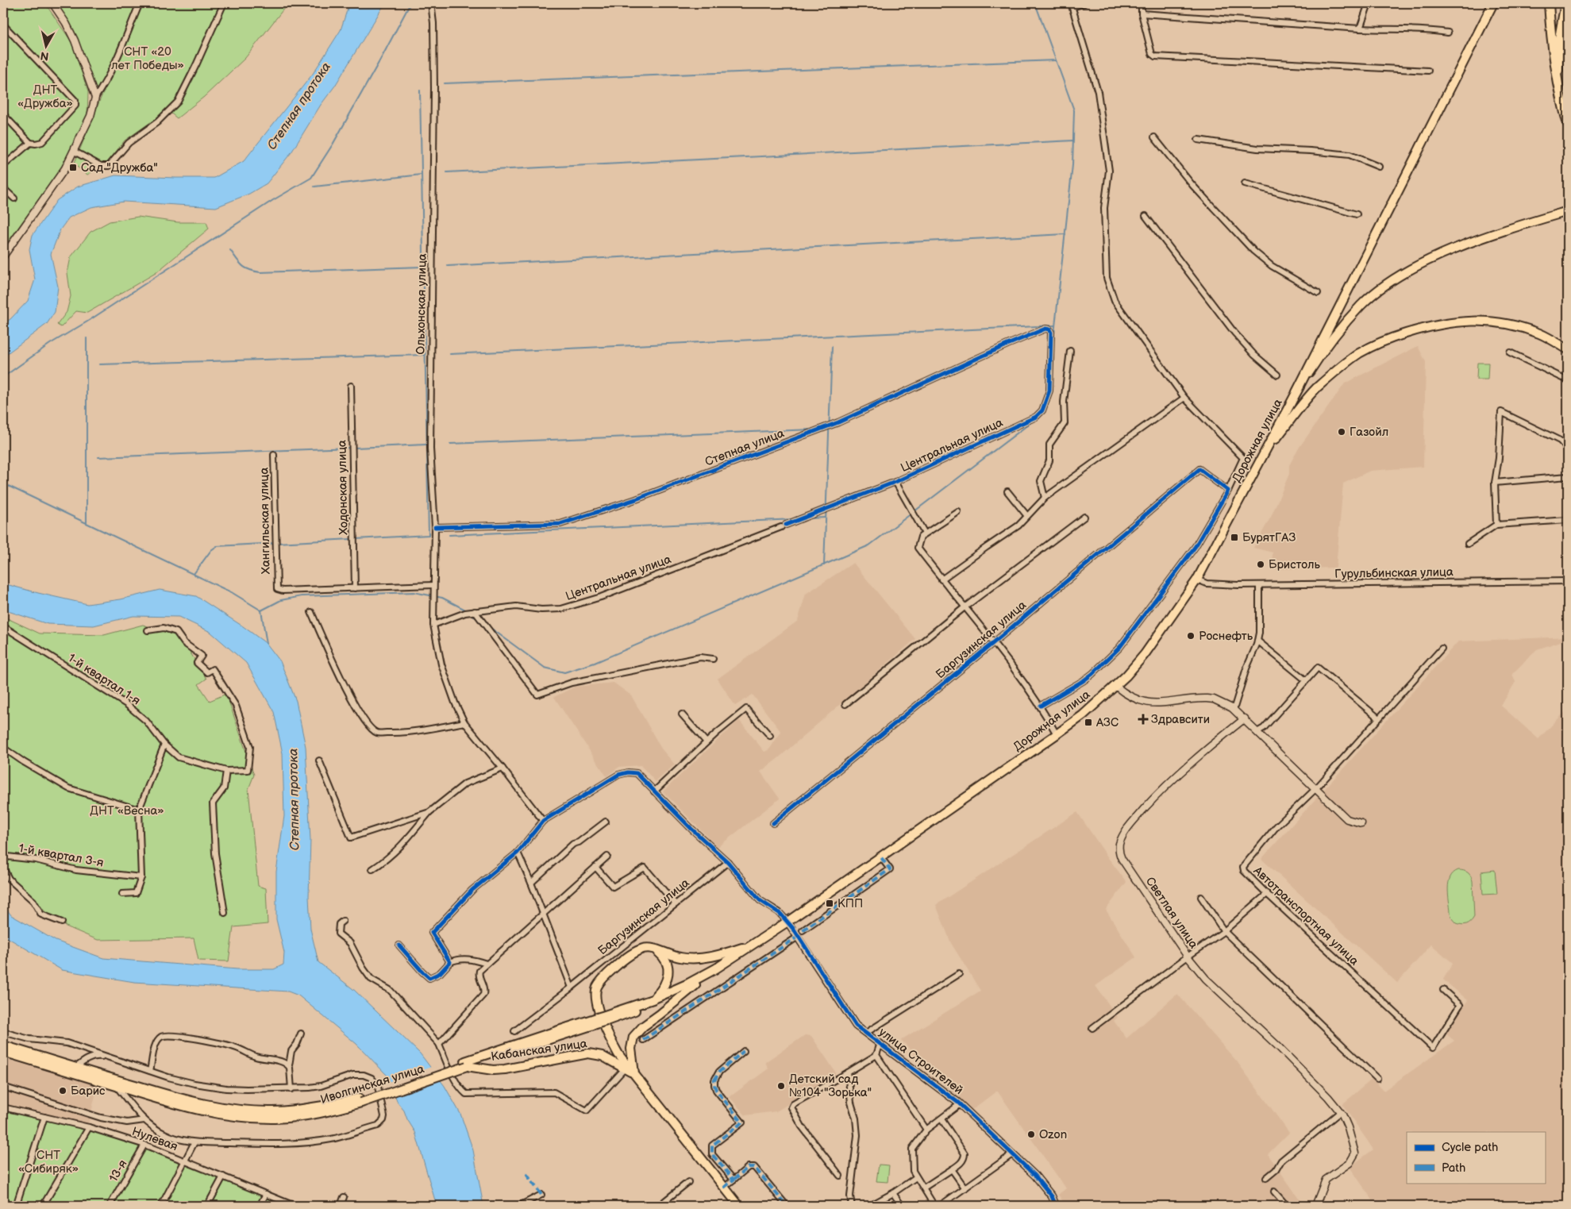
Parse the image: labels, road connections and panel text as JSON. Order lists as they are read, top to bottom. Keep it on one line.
{"streets":{"main road":["Дорожная улица","Кабанская улица","Иволгинская улица"],"street":["Ольхонская улица","Центральная улица","Степная улица","Ходонская улица","Хангильская улица","Гурульбинская улица","Баргузинская улица","1-й квартал 1-я","1-й квартал 3-я","Светлая улица","Автотранспортная улица","улица Строителей","Нулевая","13-я"]},"crossings":[["Ольхонская улица","Центральная улица"],["Ольхонская улица","Степная улица"],["Дорожная улица","Гурульбинская улица"],["Дорожная улица","улица Строителей"],["Дорожная улица","Иволгинская улица"],["Центральная улица","Степная улица"],["Ходонская улица","Хангильская улица"],["Кабанская улица","Иволгинская улица"],["Нулевая","13-я"]],"water":["Степная протока"],"parks":["СНТ «20 лет Победы»","ДНТ «Дружба»","ДНТ «Весна»","СНТ «Сибиряк»"],"places":{"transit":["Сад \"Дружба\"","БурятГАЗ","АЗС","КПП"],"other":["Газойл","Бристоль","Роснефть","Детский сад №104 \"Зорька\"","Барис","Ozon"],"health":["Здравсити"]},"legend":["Cycle path","Path"],"north":"bottom"}
